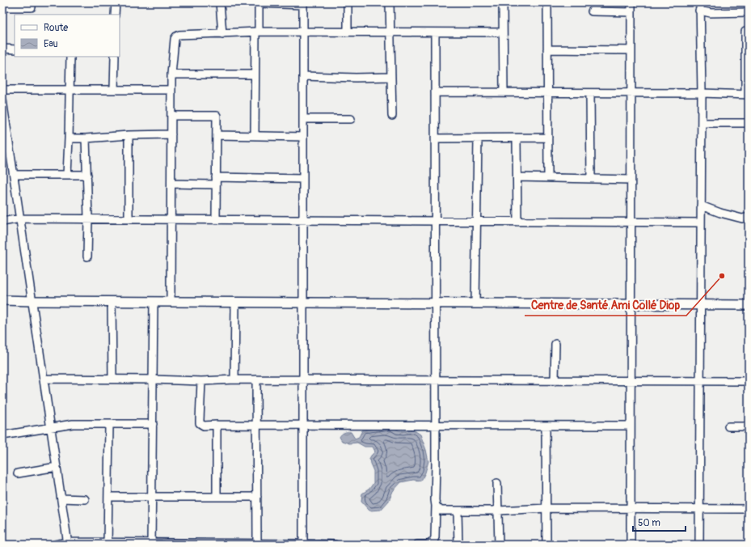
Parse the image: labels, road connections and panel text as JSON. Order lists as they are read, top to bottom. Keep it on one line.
{"places":["Centre de Santé Ami Collé Diop"],"legend":["Route","Eau"],"scale_bar":"50 m"}
